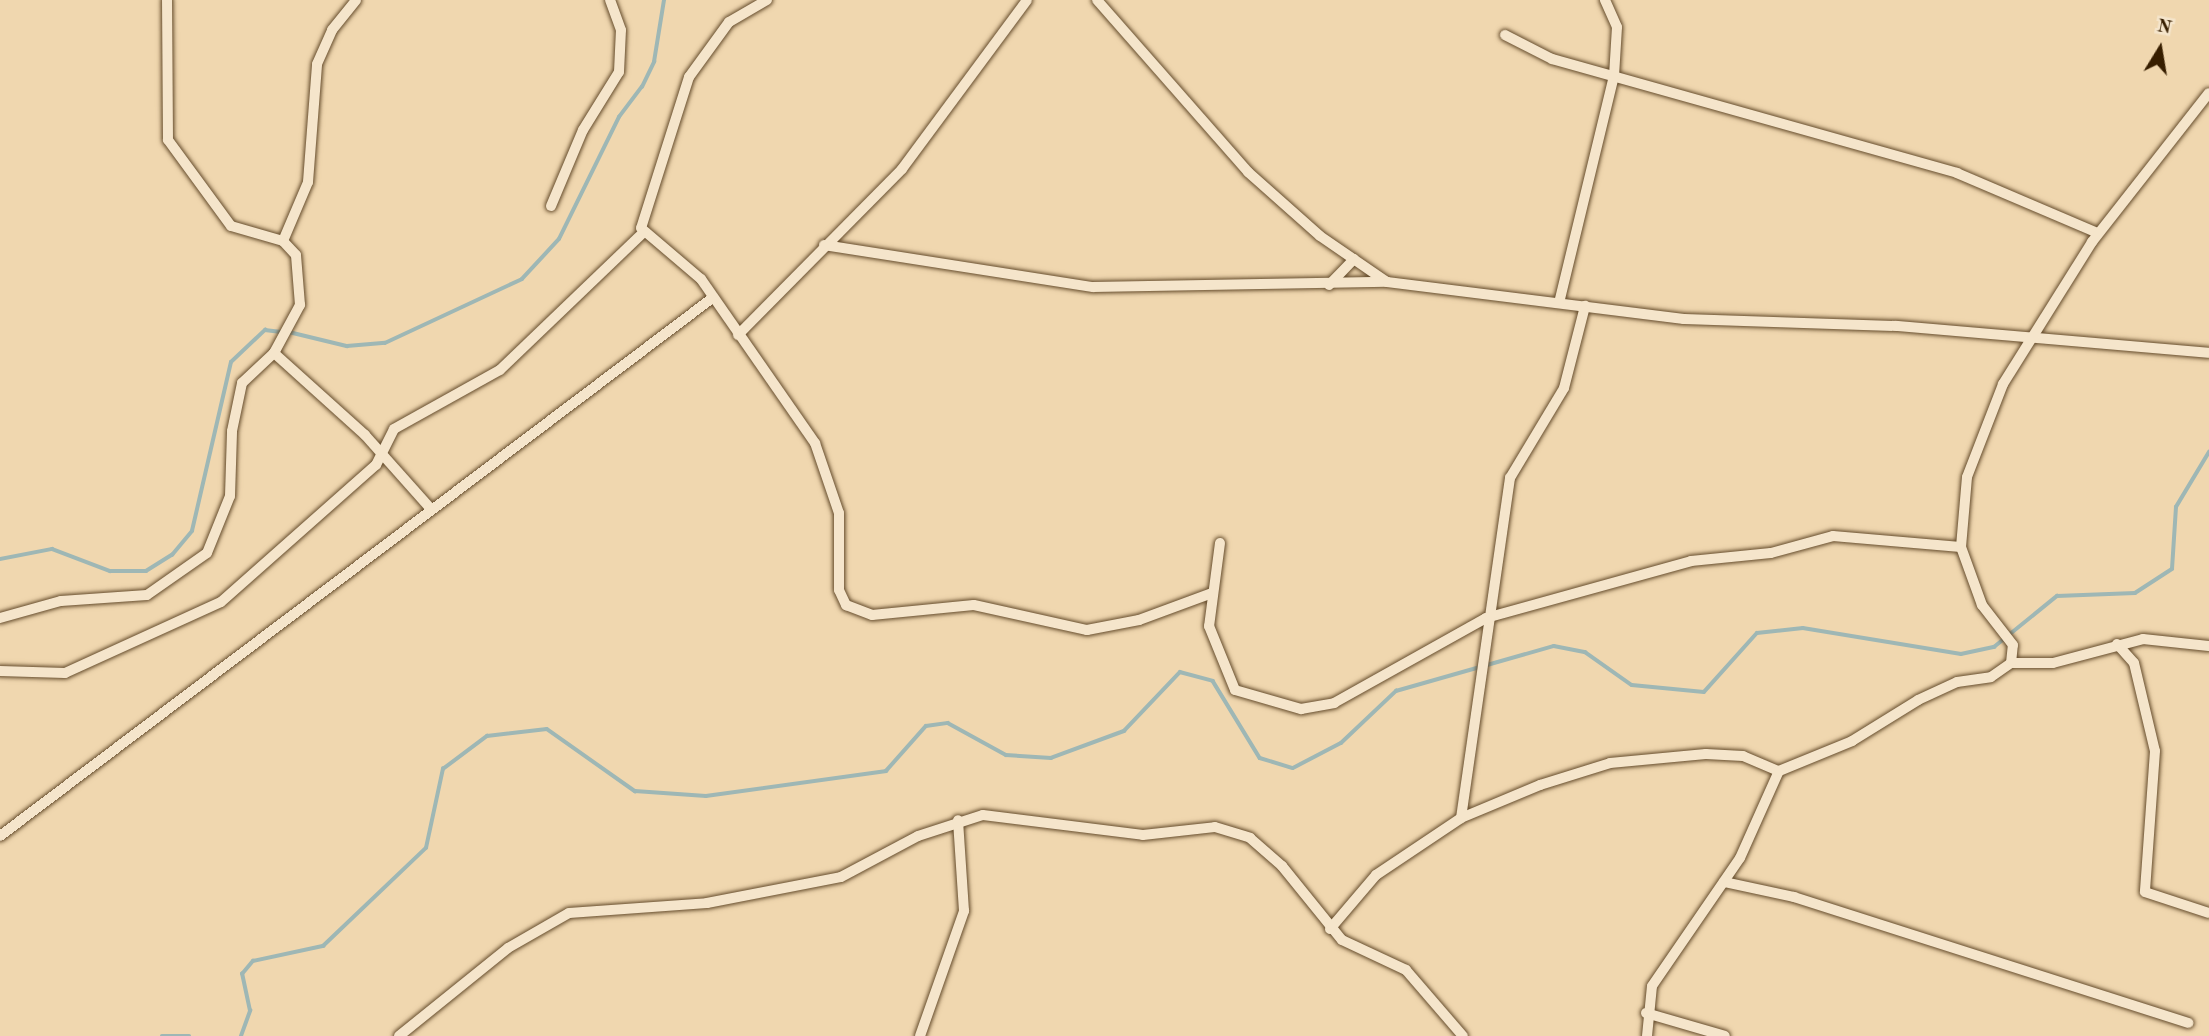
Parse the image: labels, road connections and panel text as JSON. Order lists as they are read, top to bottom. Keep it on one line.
{"north":"top"}
